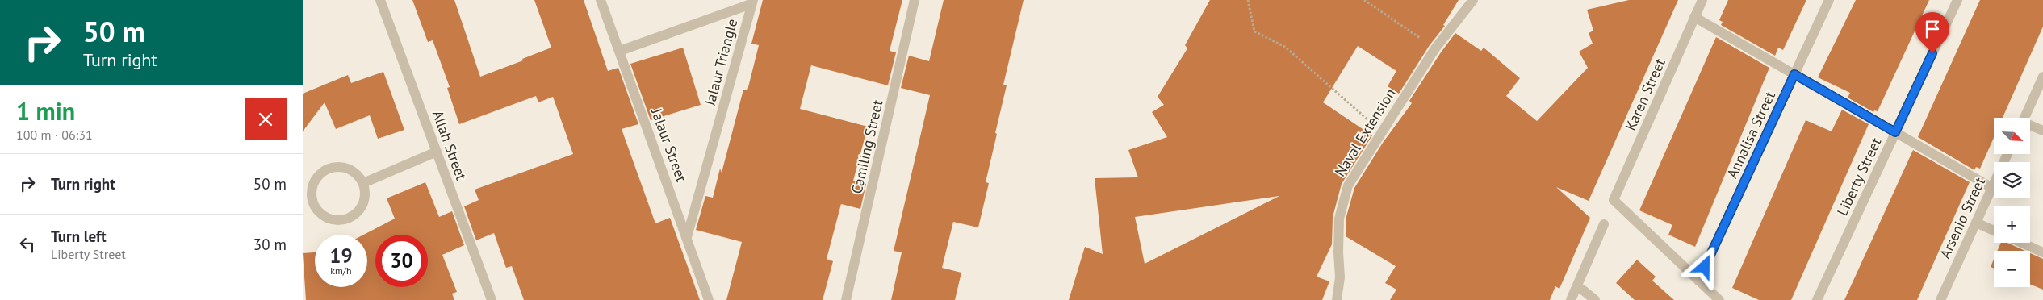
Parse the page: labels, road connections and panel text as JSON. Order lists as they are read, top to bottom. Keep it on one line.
{"streets":{"street":["Jalaur Triangle","Karen Street","Naval Extension","Annalisa Street","Allah Street","Jalaur Street","Camiling Street","Liberty Street","Arsenio Street"]},"crossings":[["Jalaur Triangle","Jalaur Street"],["Karen Street","Annalisa Street"]],"north":"bottom right","page":{"turn":["50 m","Turn right"],"heading":["1 min","100 m · 06:31"],"map_buttons":["+","−"],"list":[{"name":"Turn right","value":"50 m"},{"name":"Turn left","note":"Liberty Street","value":"30 m"}],"speed":"19 km/h","limit":"30"}}
